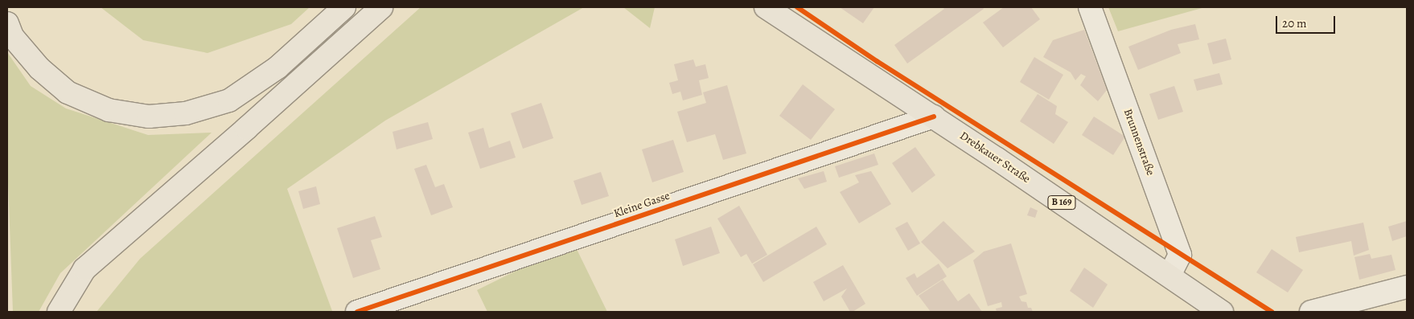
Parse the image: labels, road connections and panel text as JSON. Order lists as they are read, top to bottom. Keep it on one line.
{"streets":{"main road":["Drebkauer Straße","B 169"],"street":["Brunnenstraße","Kleine Gasse"]},"crossings":[["Brunnenstraße","Drebkauer Straße"],["Drebkauer Straße","Kleine Gasse"]],"scale_bar":"20 m"}
